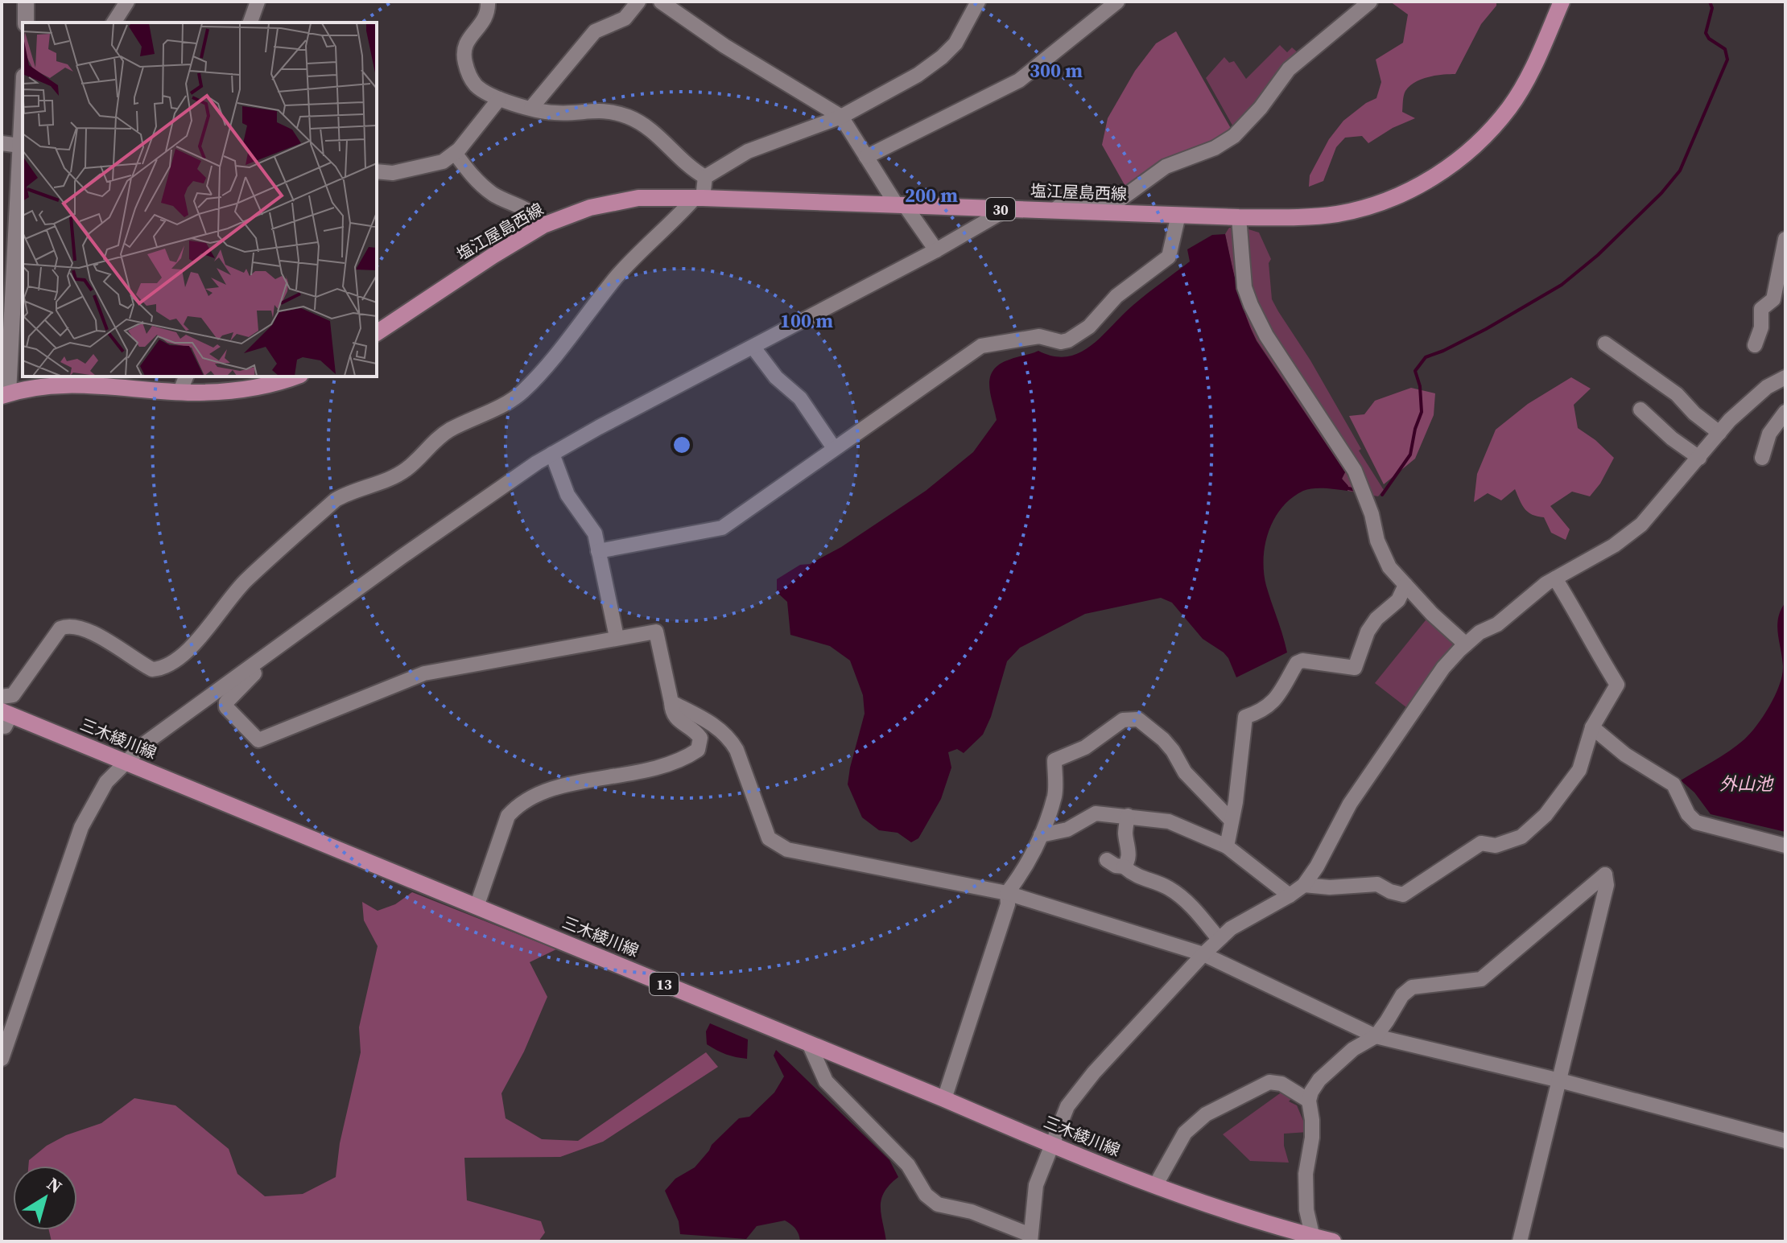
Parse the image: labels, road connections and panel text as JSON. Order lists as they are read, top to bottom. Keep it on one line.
{"streets":{"main road":["塩江屋島西線","30","三木綾川線","13"]},"water":["外山池"],"north":"top right","rings":["300 m","200 m","100 m"]}
